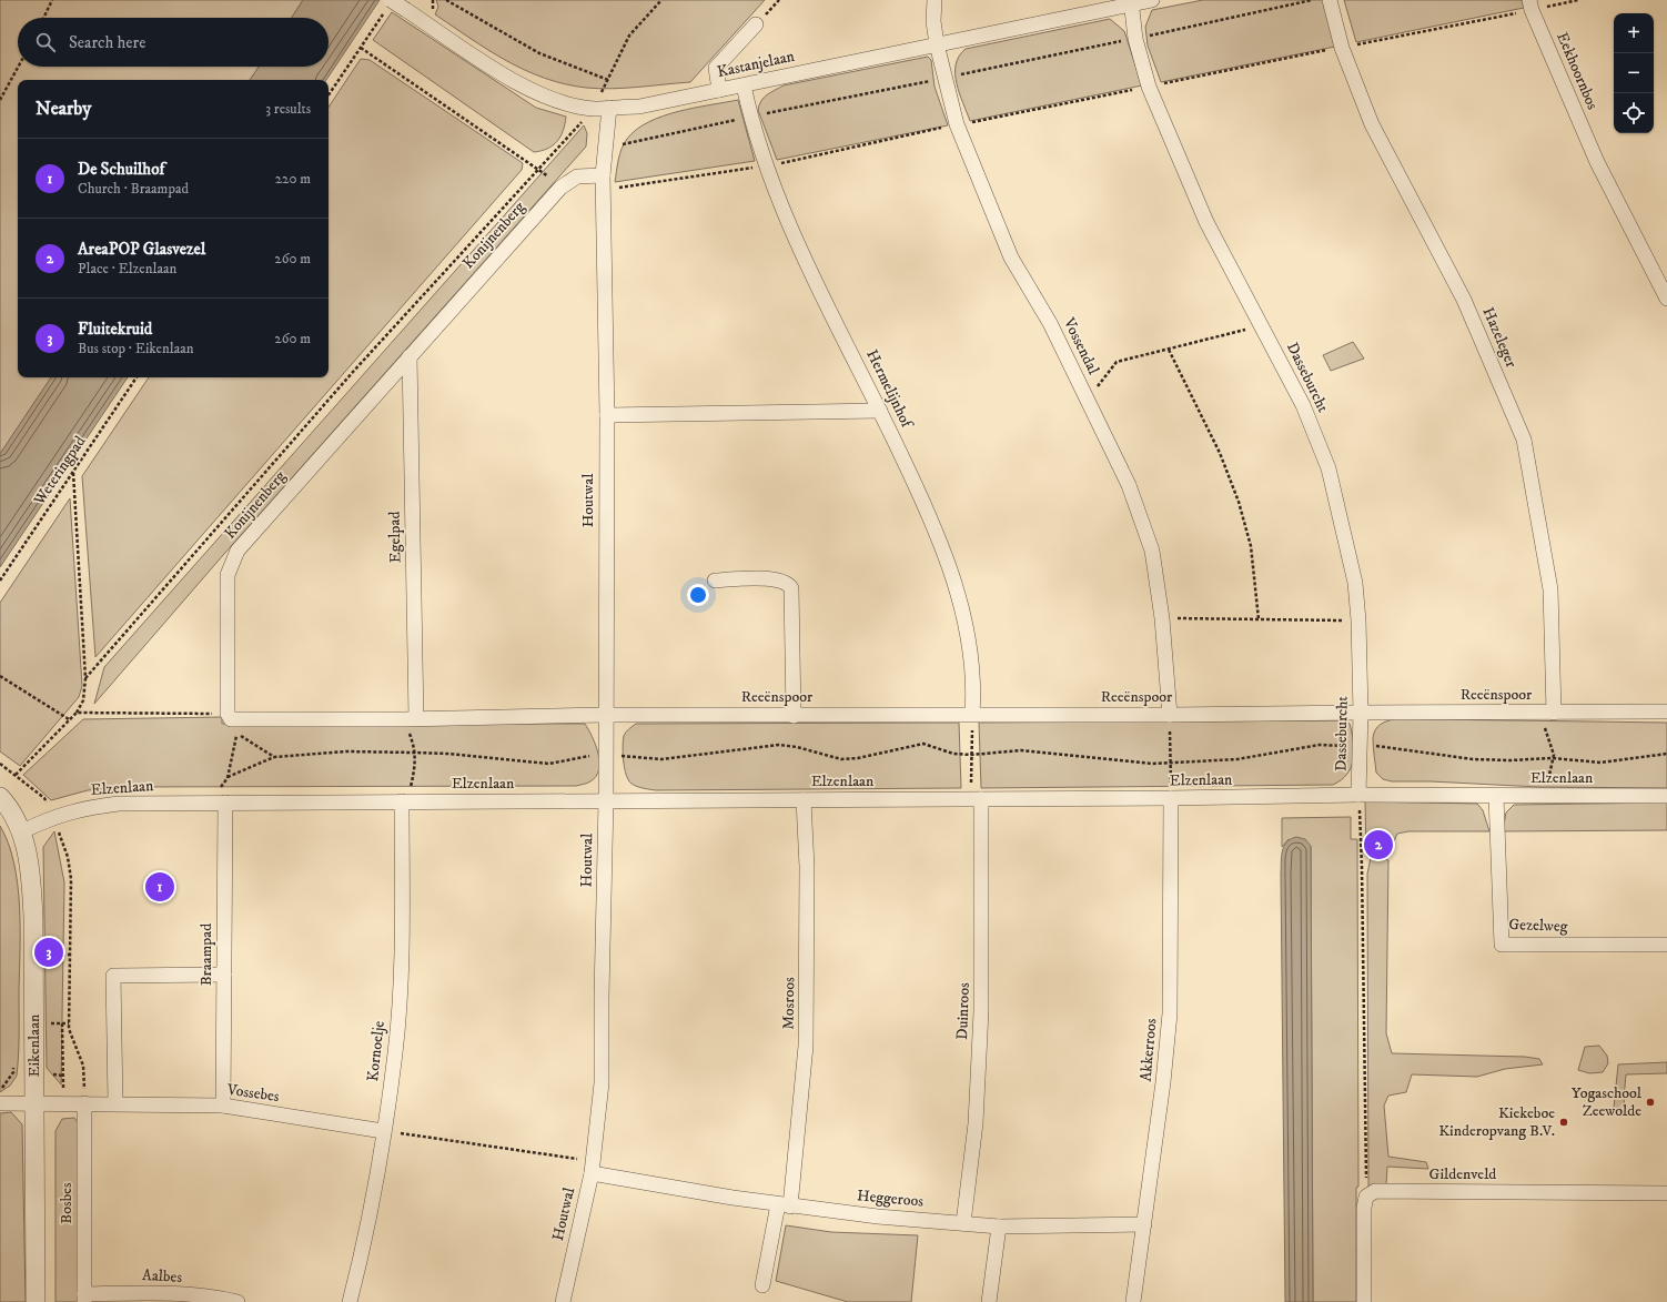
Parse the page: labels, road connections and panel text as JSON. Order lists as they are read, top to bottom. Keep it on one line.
{"streets":{"street":["Kastanjelaan","Eekhoornbos","Konijnenberg","Hazeleger","Vossendal","Dasseburcht","Hermelijnhof","Houtwal","Egelpad","Reeënspoor","Elzenlaan","Gezelweg","Braampad","Mosroos","Duinroos","Eikenlaan","Akkerroos","Kornoelje","Vossebes","Gildenveld","Heggeroos","Bosbes","Aalbes"],"path":["Weteringpad"]},"crossings":[["Kastanjelaan","Vossendal"],["Kastanjelaan","Dasseburcht"],["Kastanjelaan","Hermelijnhof"],["Kastanjelaan","Houtwal"],["Konijnenberg","Houtwal"],["Konijnenberg","Egelpad"],["Hazeleger","Reeënspoor"],["Vossendal","Reeënspoor"],["Dasseburcht","Reeënspoor"],["Dasseburcht","Elzenlaan"],["Hermelijnhof","Reeënspoor"],["Houtwal","Reeënspoor"],["Houtwal","Elzenlaan"],["Houtwal","Heggeroos"],["Elzenlaan","Gezelweg"],["Elzenlaan","Braampad"],["Elzenlaan","Mosroos"],["Elzenlaan","Duinroos"],["Elzenlaan","Eikenlaan"],["Elzenlaan","Akkerroos"],["Elzenlaan","Kornoelje"],["Braampad","Vossebes"],["Mosroos","Heggeroos"],["Duinroos","Heggeroos"],["Eikenlaan","Vossebes"],["Akkerroos","Heggeroos"],["Kornoelje","Vossebes"],["Vossebes","Bosbes"],["Bosbes","Aalbes"]],"places":["Yogaschool Zeewolde","Kiekeboe Kinderopvang B.V."],"page":{"map_buttons":["+","−"],"search":"Search here","heading":["Nearby","3 results"],"list":[{"mark":"1","name":"De Schuilhof","note":"Church · Braampad","value":"220 m"},{"mark":"2","name":"AreaPOP Glasvezel","note":"Place · Elzenlaan","value":"260 m"},{"mark":"3","name":"Fluitekruid","note":"Bus stop · Eikenlaan","value":"260 m"}],"pins":["2","1","3"]}}
